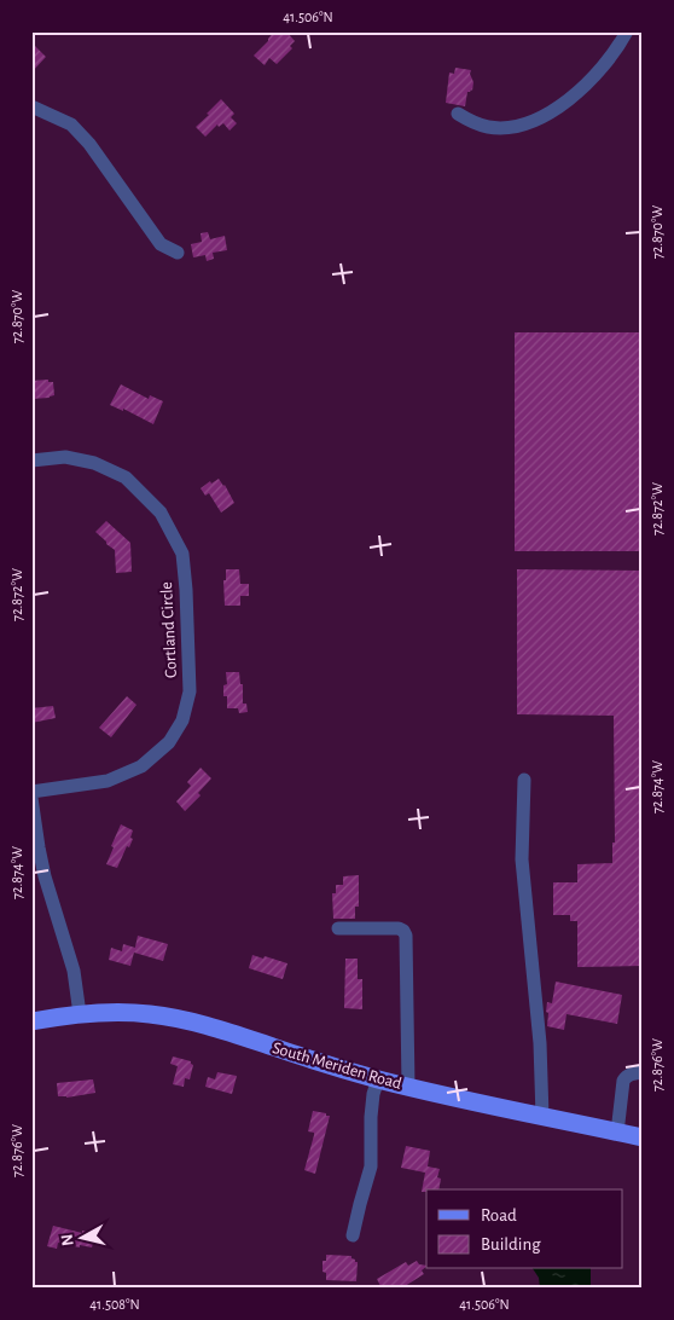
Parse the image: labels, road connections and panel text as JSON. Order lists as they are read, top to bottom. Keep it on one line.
{"streets":{"main road":["South Meriden Road"],"street":["Cortland Circle"]},"legend":["Road","Building"],"north":"left","coordinates":["41.506°N","72.870°W","72.872°W","72.874°W","72.876°W","41.508°N"]}
